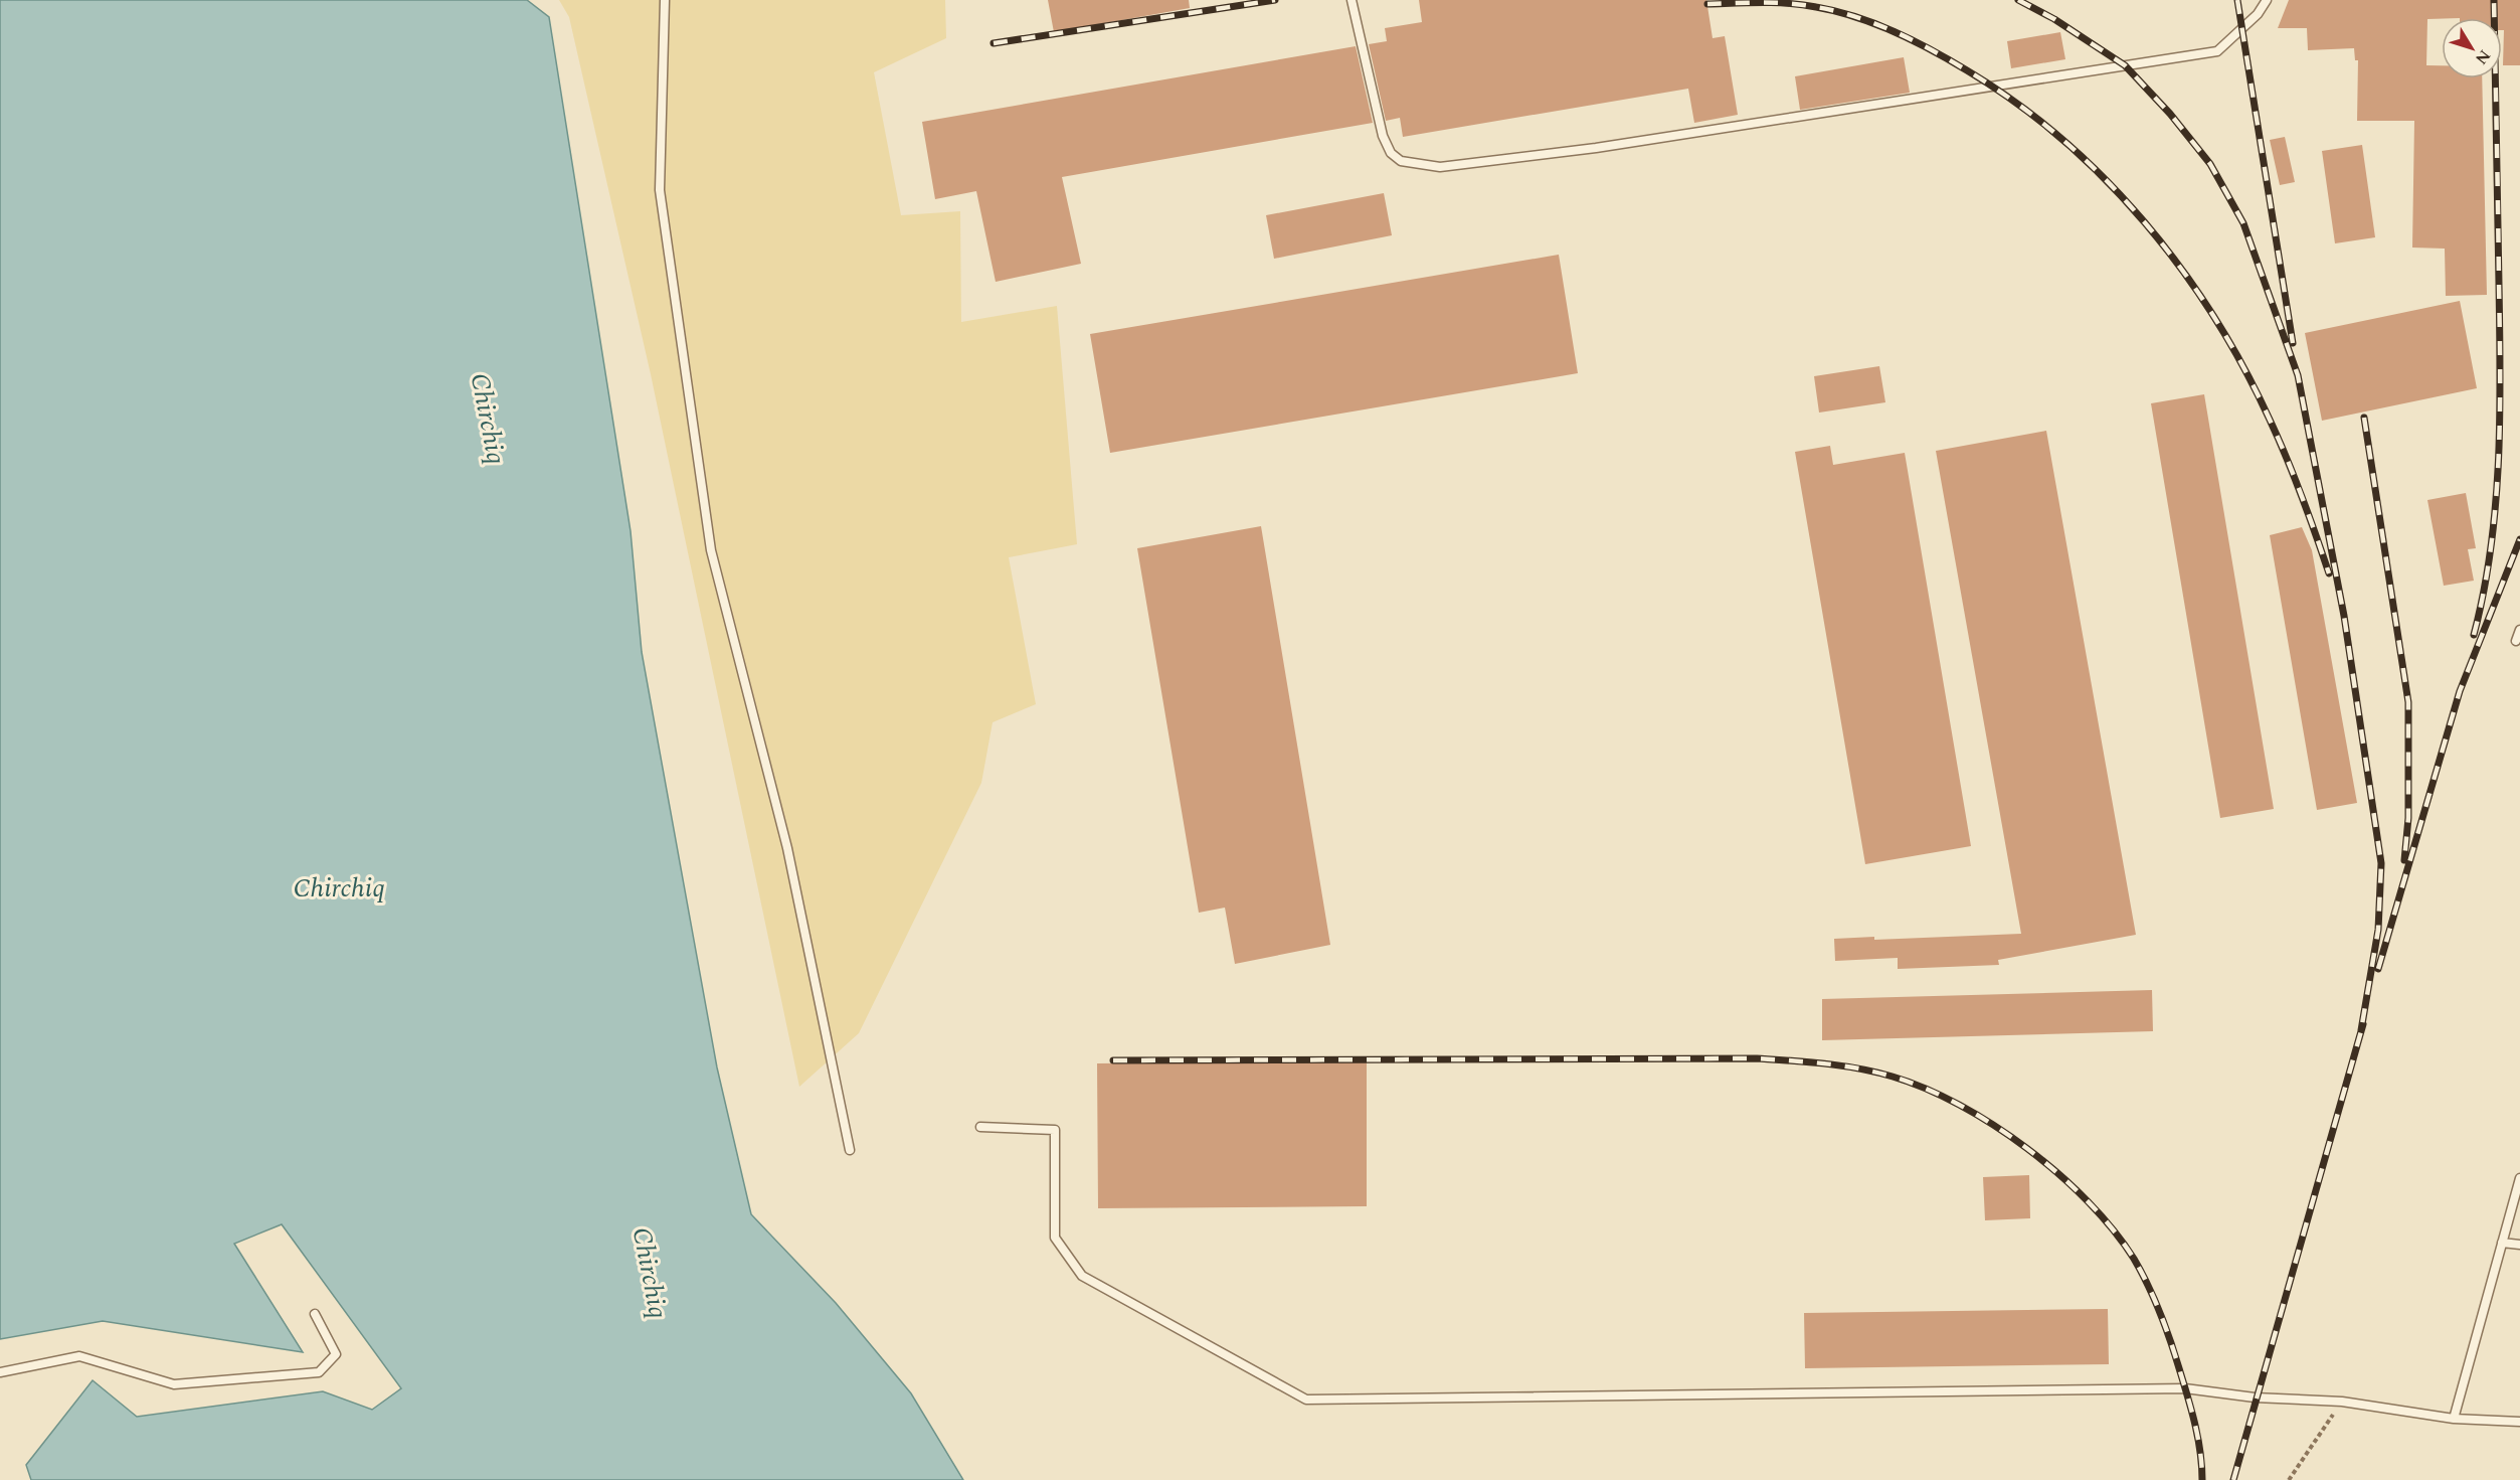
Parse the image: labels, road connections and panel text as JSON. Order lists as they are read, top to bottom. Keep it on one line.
{"water":["Chirchiq"],"north":"bottom right"}
